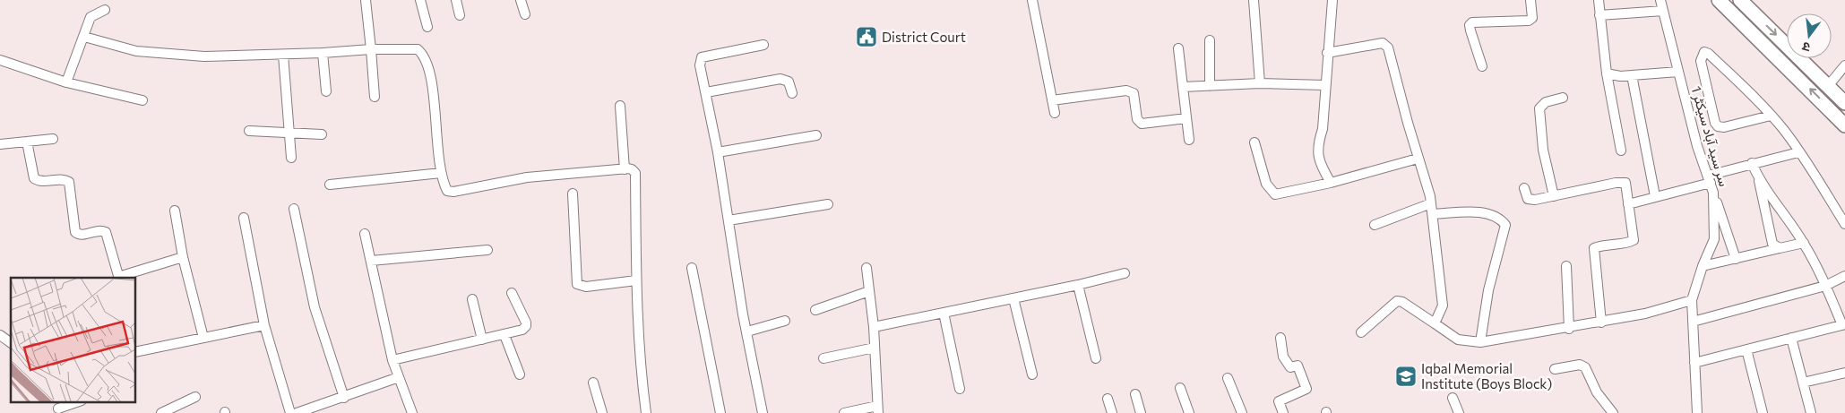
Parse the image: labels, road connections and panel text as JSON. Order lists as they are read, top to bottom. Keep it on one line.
{"streets":{"street":["سر سید آباد سیکٹر 1"]},"places":{"public building":["District Court"],"school or university":["Iqbal Memorial Institute (Boys Block)"]},"north":"bottom"}
